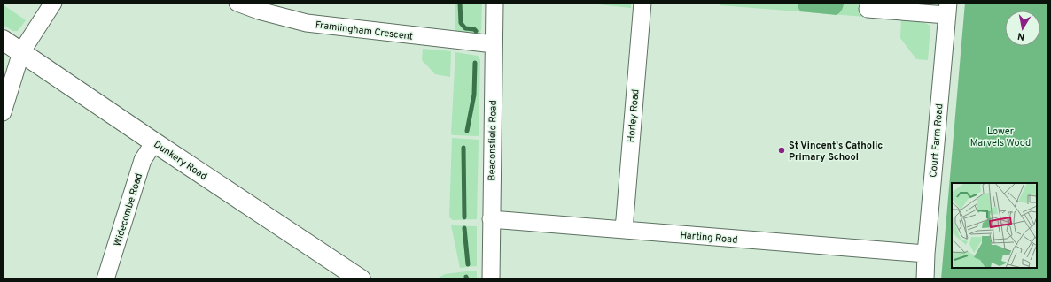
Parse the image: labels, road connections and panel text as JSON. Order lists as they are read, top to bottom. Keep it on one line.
{"streets":{"street":["Framlingham Crescent","Horley Road","Beaconsfield Road","Court Farm Road","Dunkery Road","Widecombe Road","Harting Road"]},"crossings":[["Framlingham Crescent","Beaconsfield Road"],["Horley Road","Harting Road"],["Beaconsfield Road","Harting Road"],["Court Farm Road","Harting Road"],["Dunkery Road","Widecombe Road"]],"parks":["Lower Marvels Wood"],"places":["St Vincent's Catholic Primary School"],"north":"bottom"}
